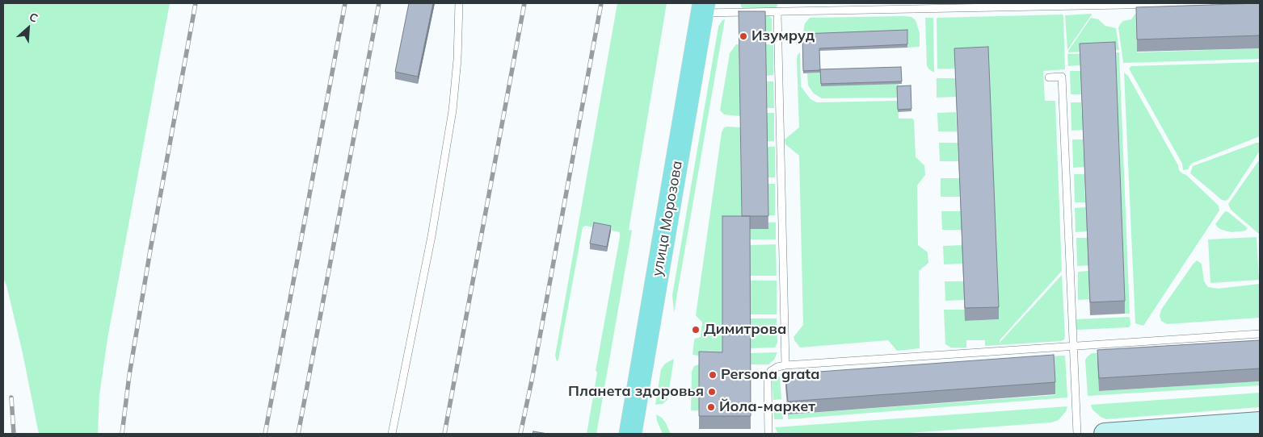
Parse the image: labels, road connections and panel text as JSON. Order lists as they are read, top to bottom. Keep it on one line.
{"streets":{"main road":["улица Морозова"]},"places":["Изумруд","Димитрова","Persona grata","Планета здоровья","Йола-маркет"],"north":"top right"}
